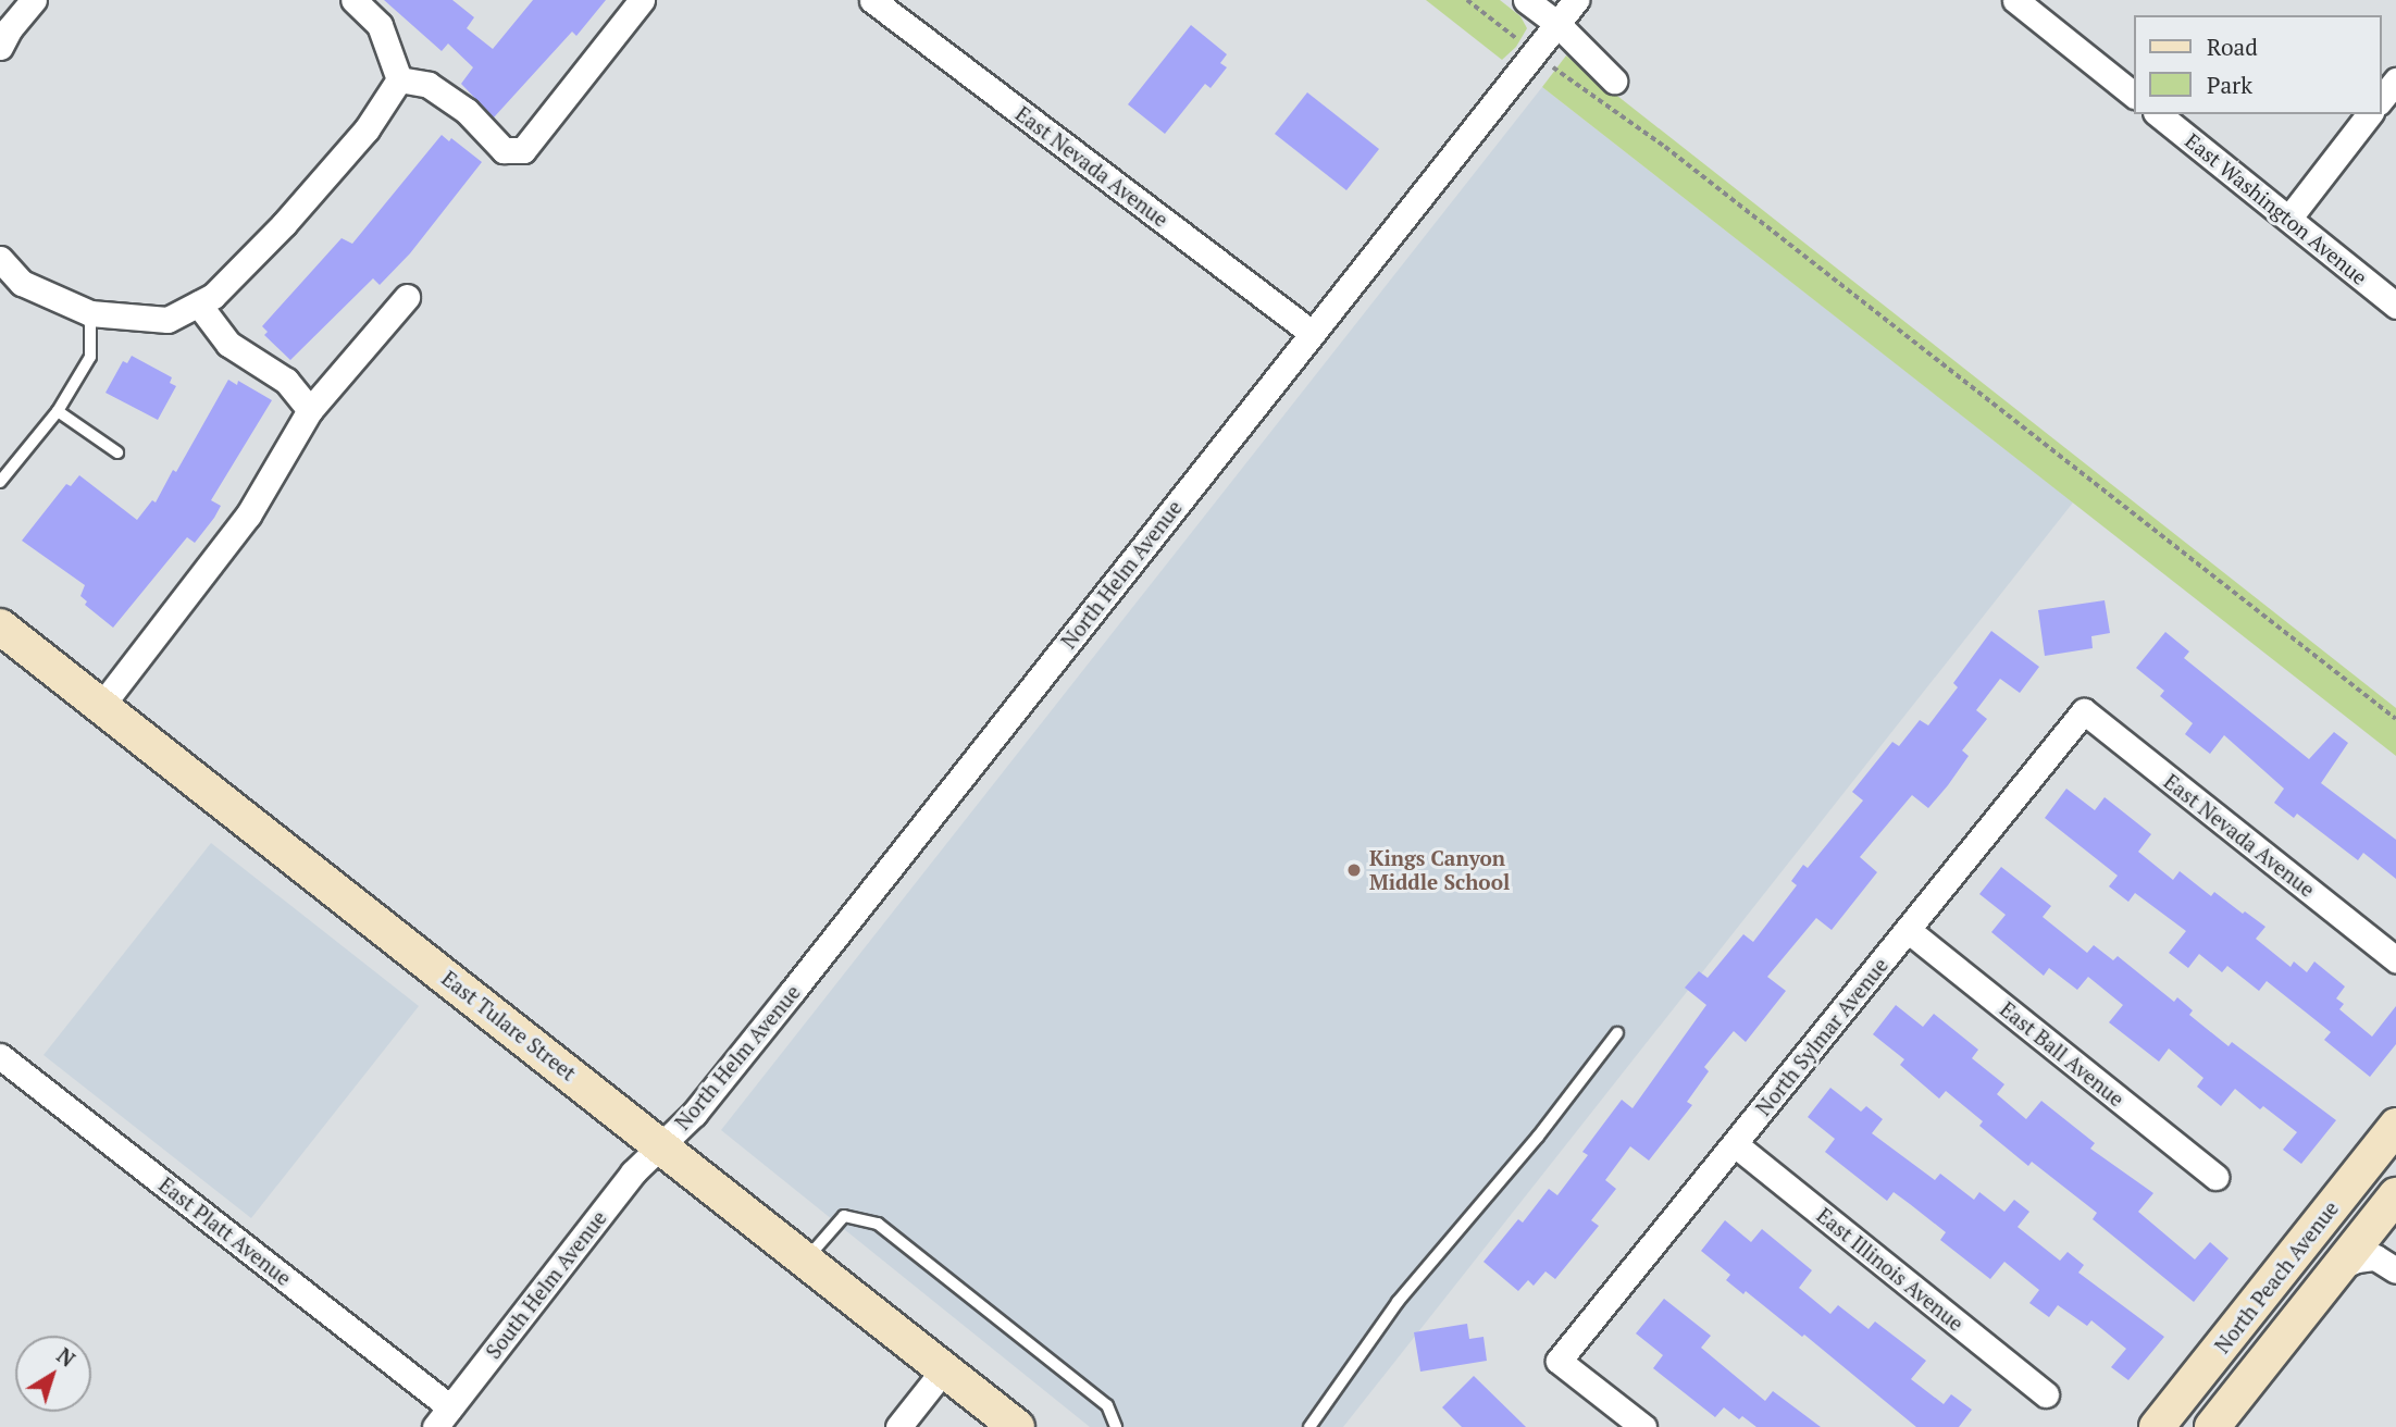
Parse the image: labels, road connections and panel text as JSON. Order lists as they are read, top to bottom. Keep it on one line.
{"streets":{"main road":["East Tulare Street","North Peach Avenue"],"street":["East Nevada Avenue","East Washington Avenue","North Helm Avenue","North Sylmar Avenue","East Ball Avenue","East Platt Avenue","East Illinois Avenue","South Helm Avenue"]},"crossings":[["East Nevada Avenue","North Helm Avenue"],["East Nevada Avenue","North Sylmar Avenue"],["North Helm Avenue","East Tulare Street"],["North Helm Avenue","South Helm Avenue"],["East Tulare Street","South Helm Avenue"],["North Sylmar Avenue","East Ball Avenue"],["North Sylmar Avenue","East Illinois Avenue"],["East Platt Avenue","South Helm Avenue"]],"places":["Kings Canyon Middle School"],"legend":["Road","Park"],"north":"top right"}
